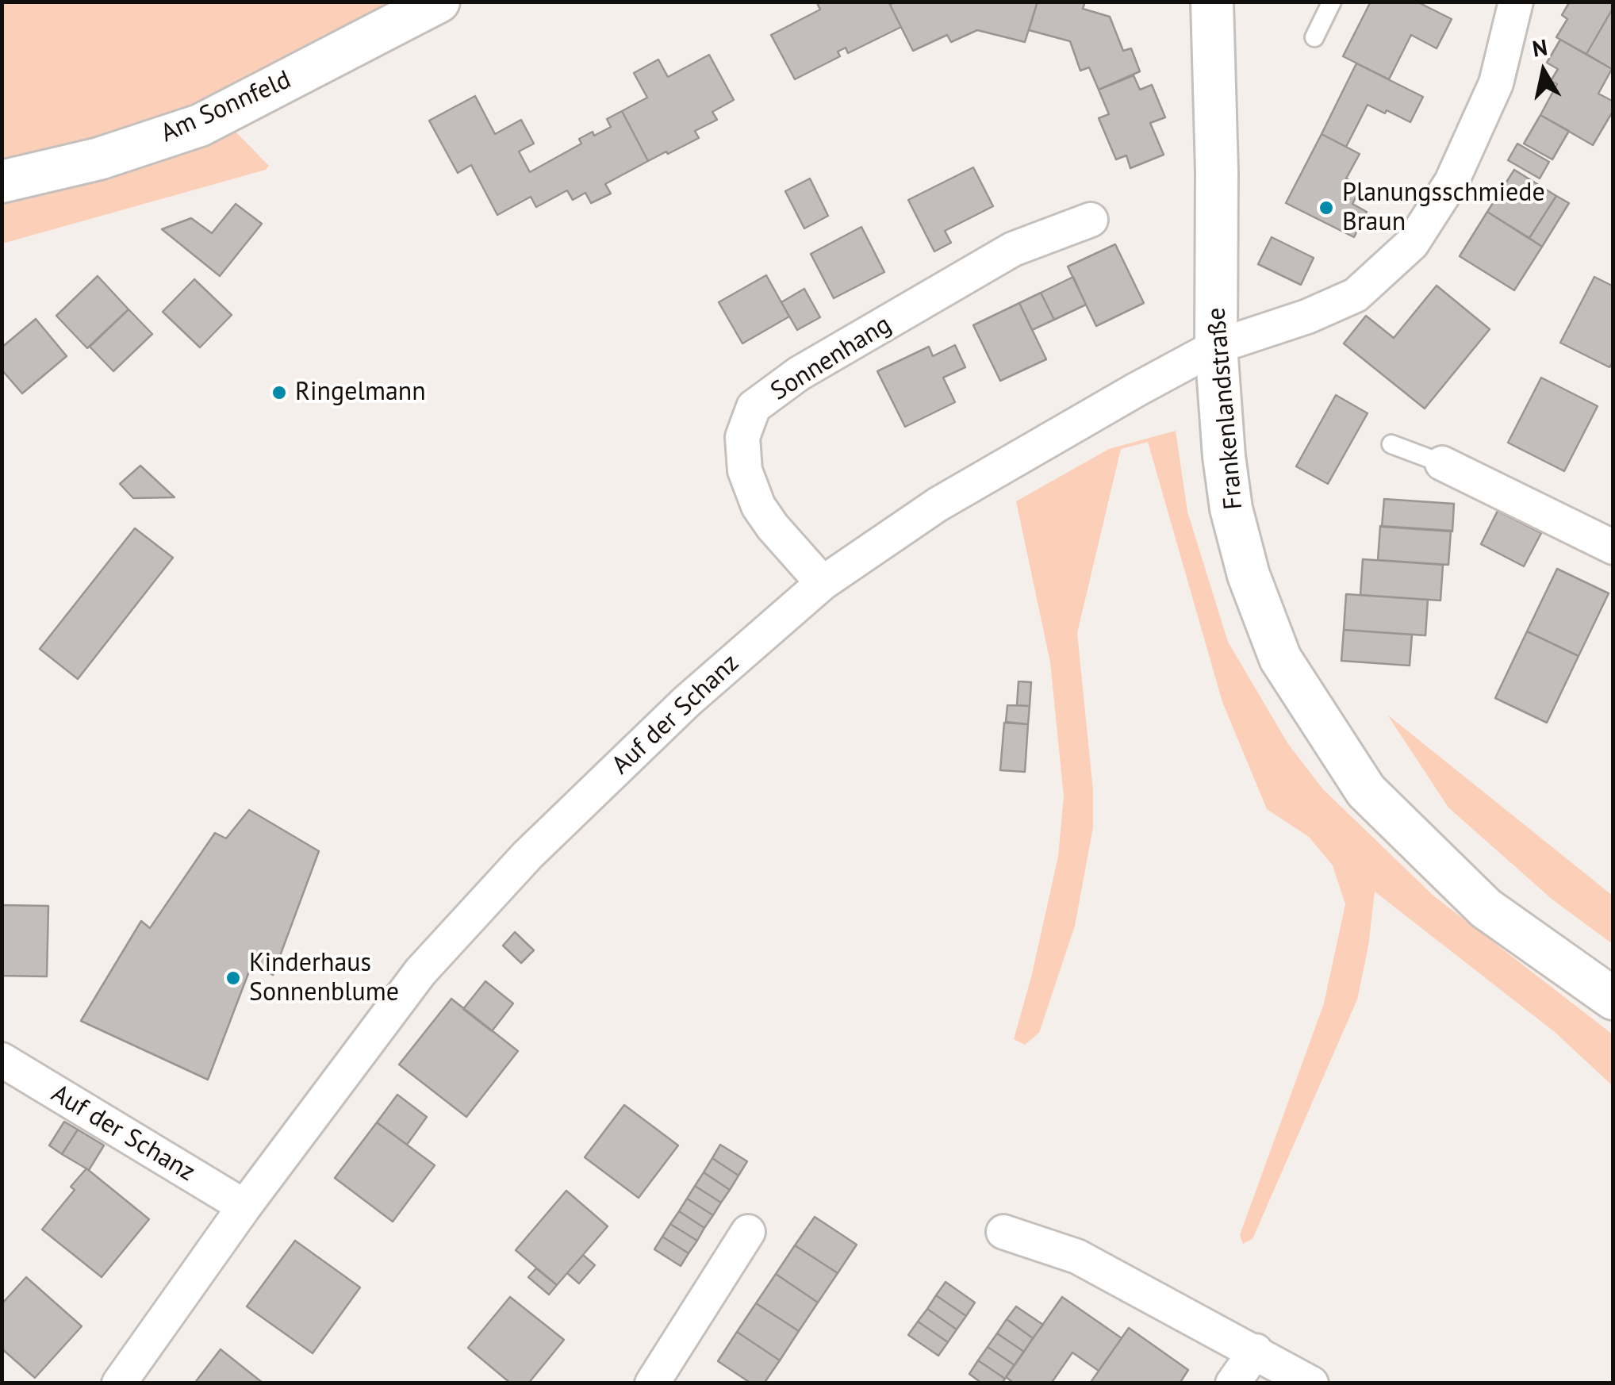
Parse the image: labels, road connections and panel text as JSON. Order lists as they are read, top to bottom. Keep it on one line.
{"streets":{"street":["Am Sonnfeld","Sonnenhang","Frankenlandstraße","Auf der Schanz"]},"crossings":[["Sonnenhang","Auf der Schanz"],["Frankenlandstraße","Auf der Schanz"]],"places":["Planungsschmiede Braun","Ringelmann","Kinderhaus Sonnenblume"],"north":"top"}
